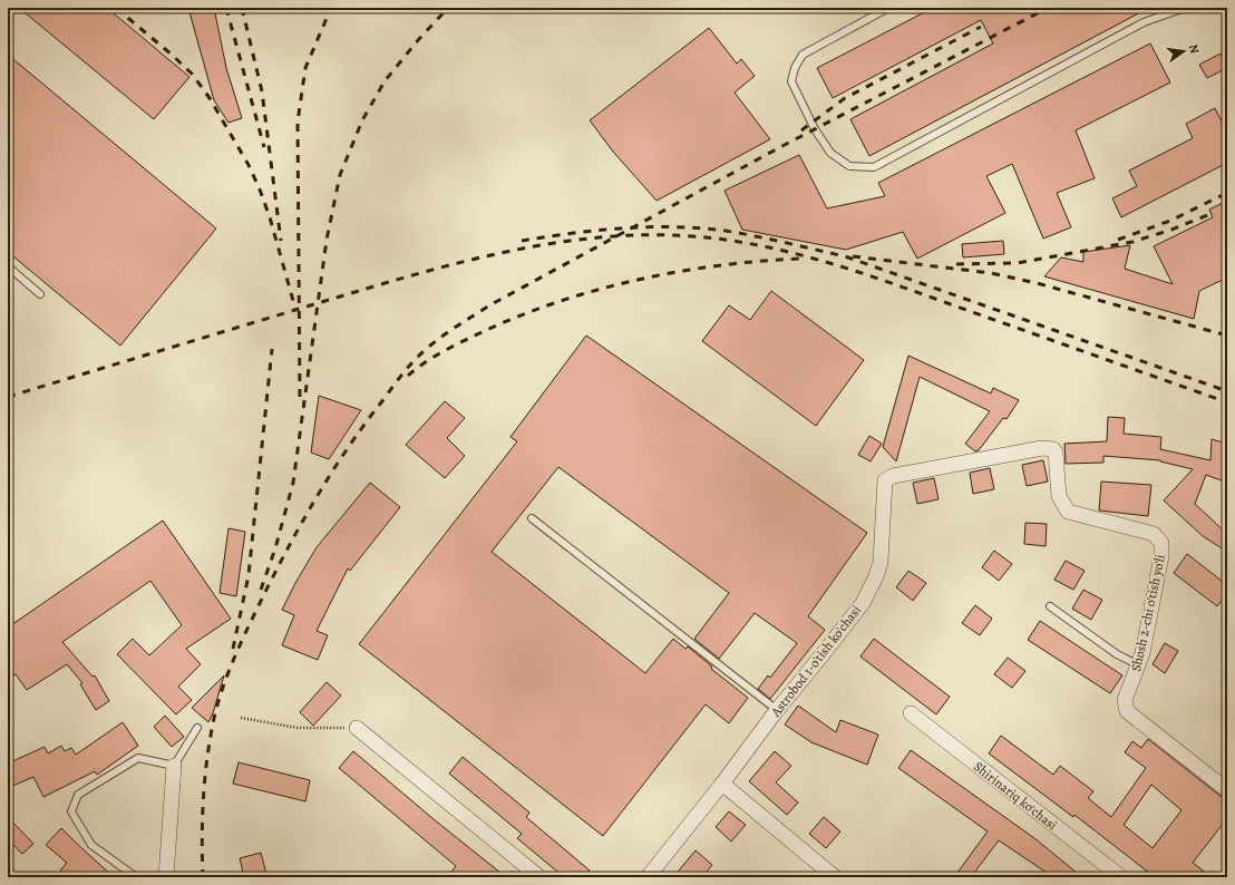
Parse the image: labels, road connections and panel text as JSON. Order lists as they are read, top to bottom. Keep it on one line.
{"streets":{"street":["Shosh 2-chi o'tish yo'li","Astrobod 1-o'tish ko'chasi","Shirinariq ko'chasi"]},"crossings":[["Shosh 2-chi o'tish yo'li","Astrobod 1-o'tish ko'chasi"]],"north":"right"}
